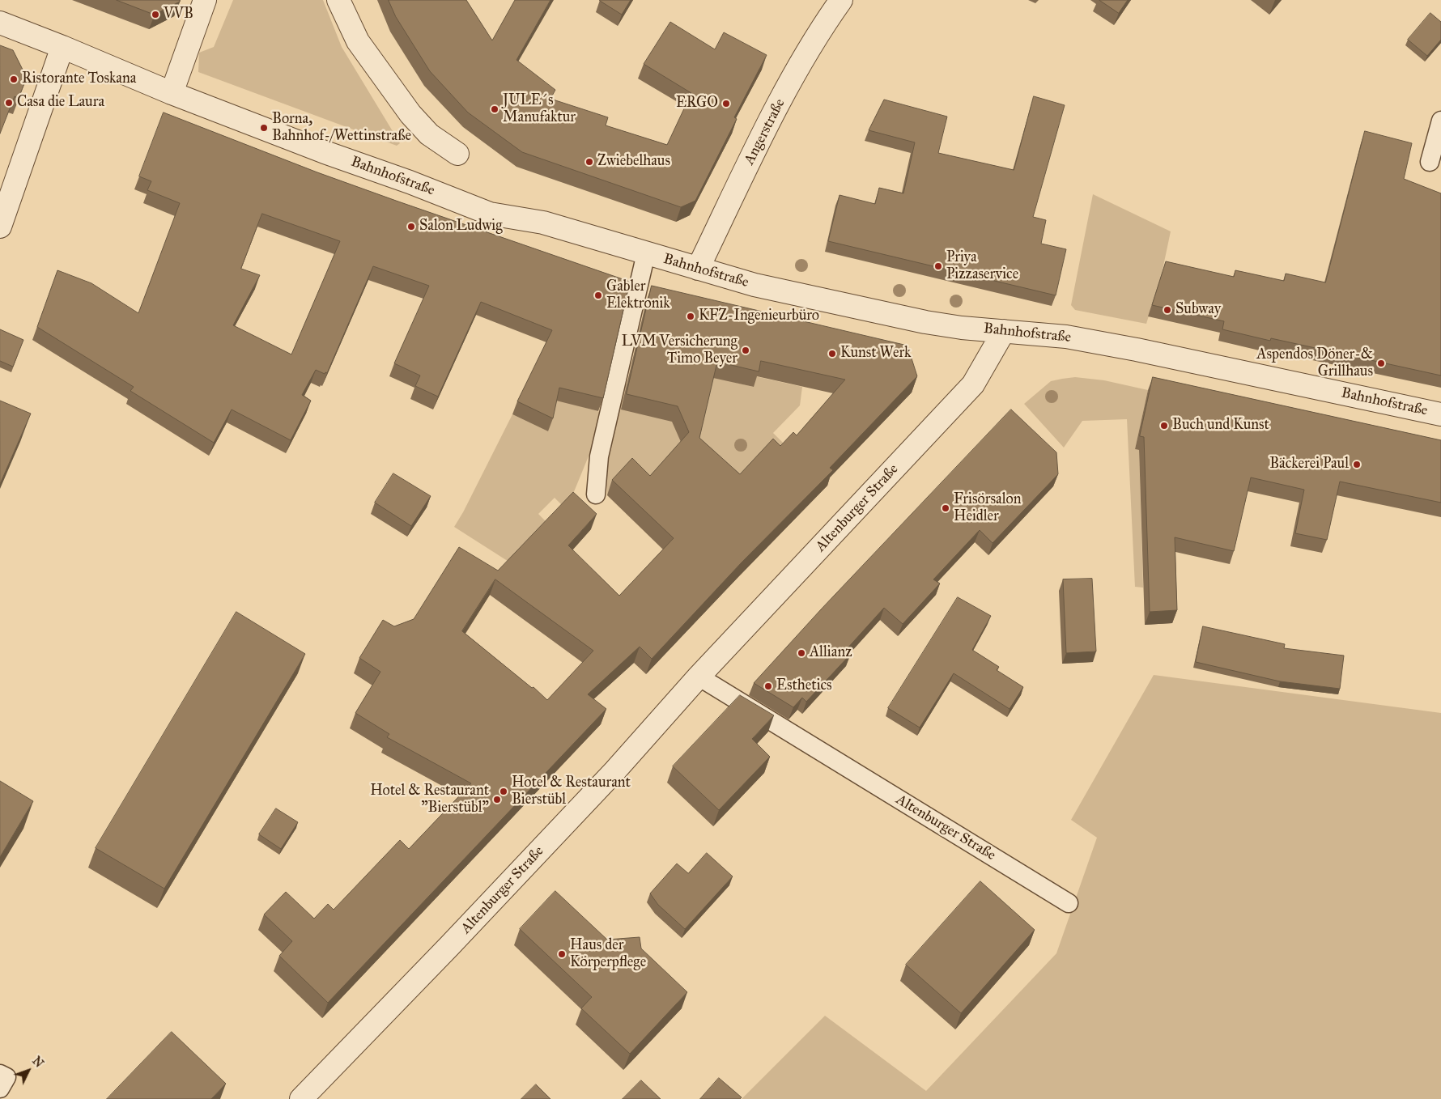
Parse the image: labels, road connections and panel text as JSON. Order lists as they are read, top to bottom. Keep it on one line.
{"streets":{"street":["Angerstraße","Bahnhofstraße","Altenburger Straße"]},"crossings":[["Angerstraße","Bahnhofstraße"],["Bahnhofstraße","Altenburger Straße"]],"places":["VVB","Ristorante Toskana","Casa die Laura","ERGO","JULE´s Manufaktur","Borna, Bahnhof-/Wettinstraße","Zwiebelhaus","Salon Ludwig","Priya Pizzaservice","Gabler Elektronik","Subway","KFZ-Ingenieurbüro","LVM Versicherung Timo Beyer","Kunst Werk","Aspendos Döner-& Grillhaus","Buch und Kunst","Bäckerei Paul","Frisörsalon Heidler","Allianz","Esthetics","Hotel & Restaurant Bierstübl","Hotel & Restaurant \"Bierstübl\"","Haus der Körperpflege"],"north":"top right"}
